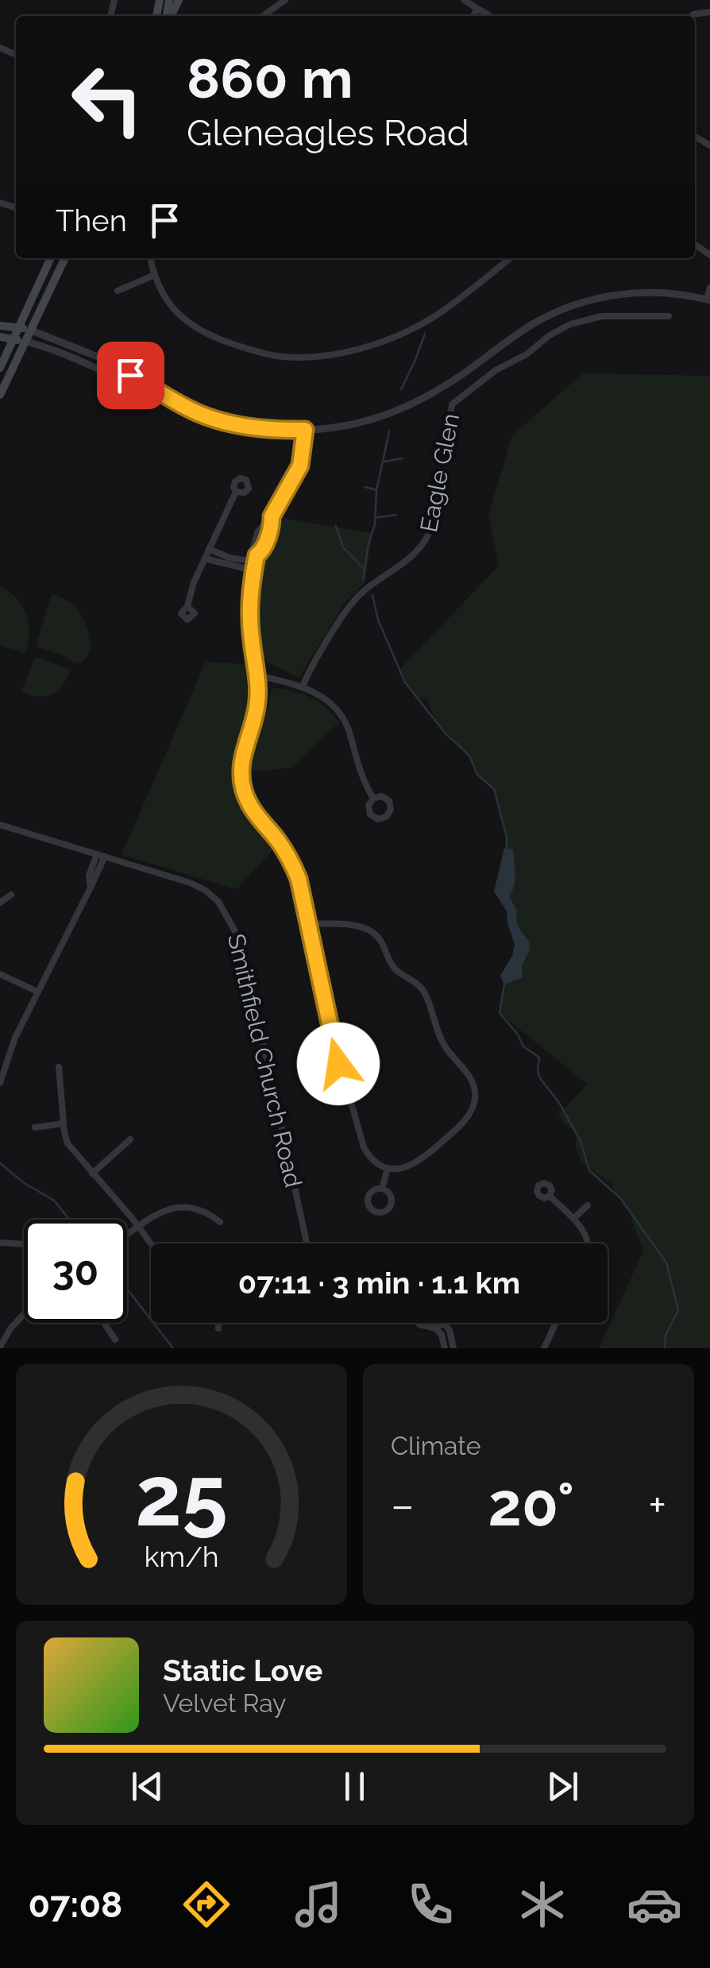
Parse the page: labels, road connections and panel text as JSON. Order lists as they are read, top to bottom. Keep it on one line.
{"streets":{"street":["Eagle Glen","Smithfield Church Road"]},"page":{"turn":["860 m","Gleneagles Road"],"then":"Then","limit":"30","trip":"07:11 · 3 min · 1.1 km","tile":"Climate","heat":["−","20°","+"],"song":["Static Love","Velvet Ray"],"tabs":"07:08","gauge":["25","km/h"]}}
